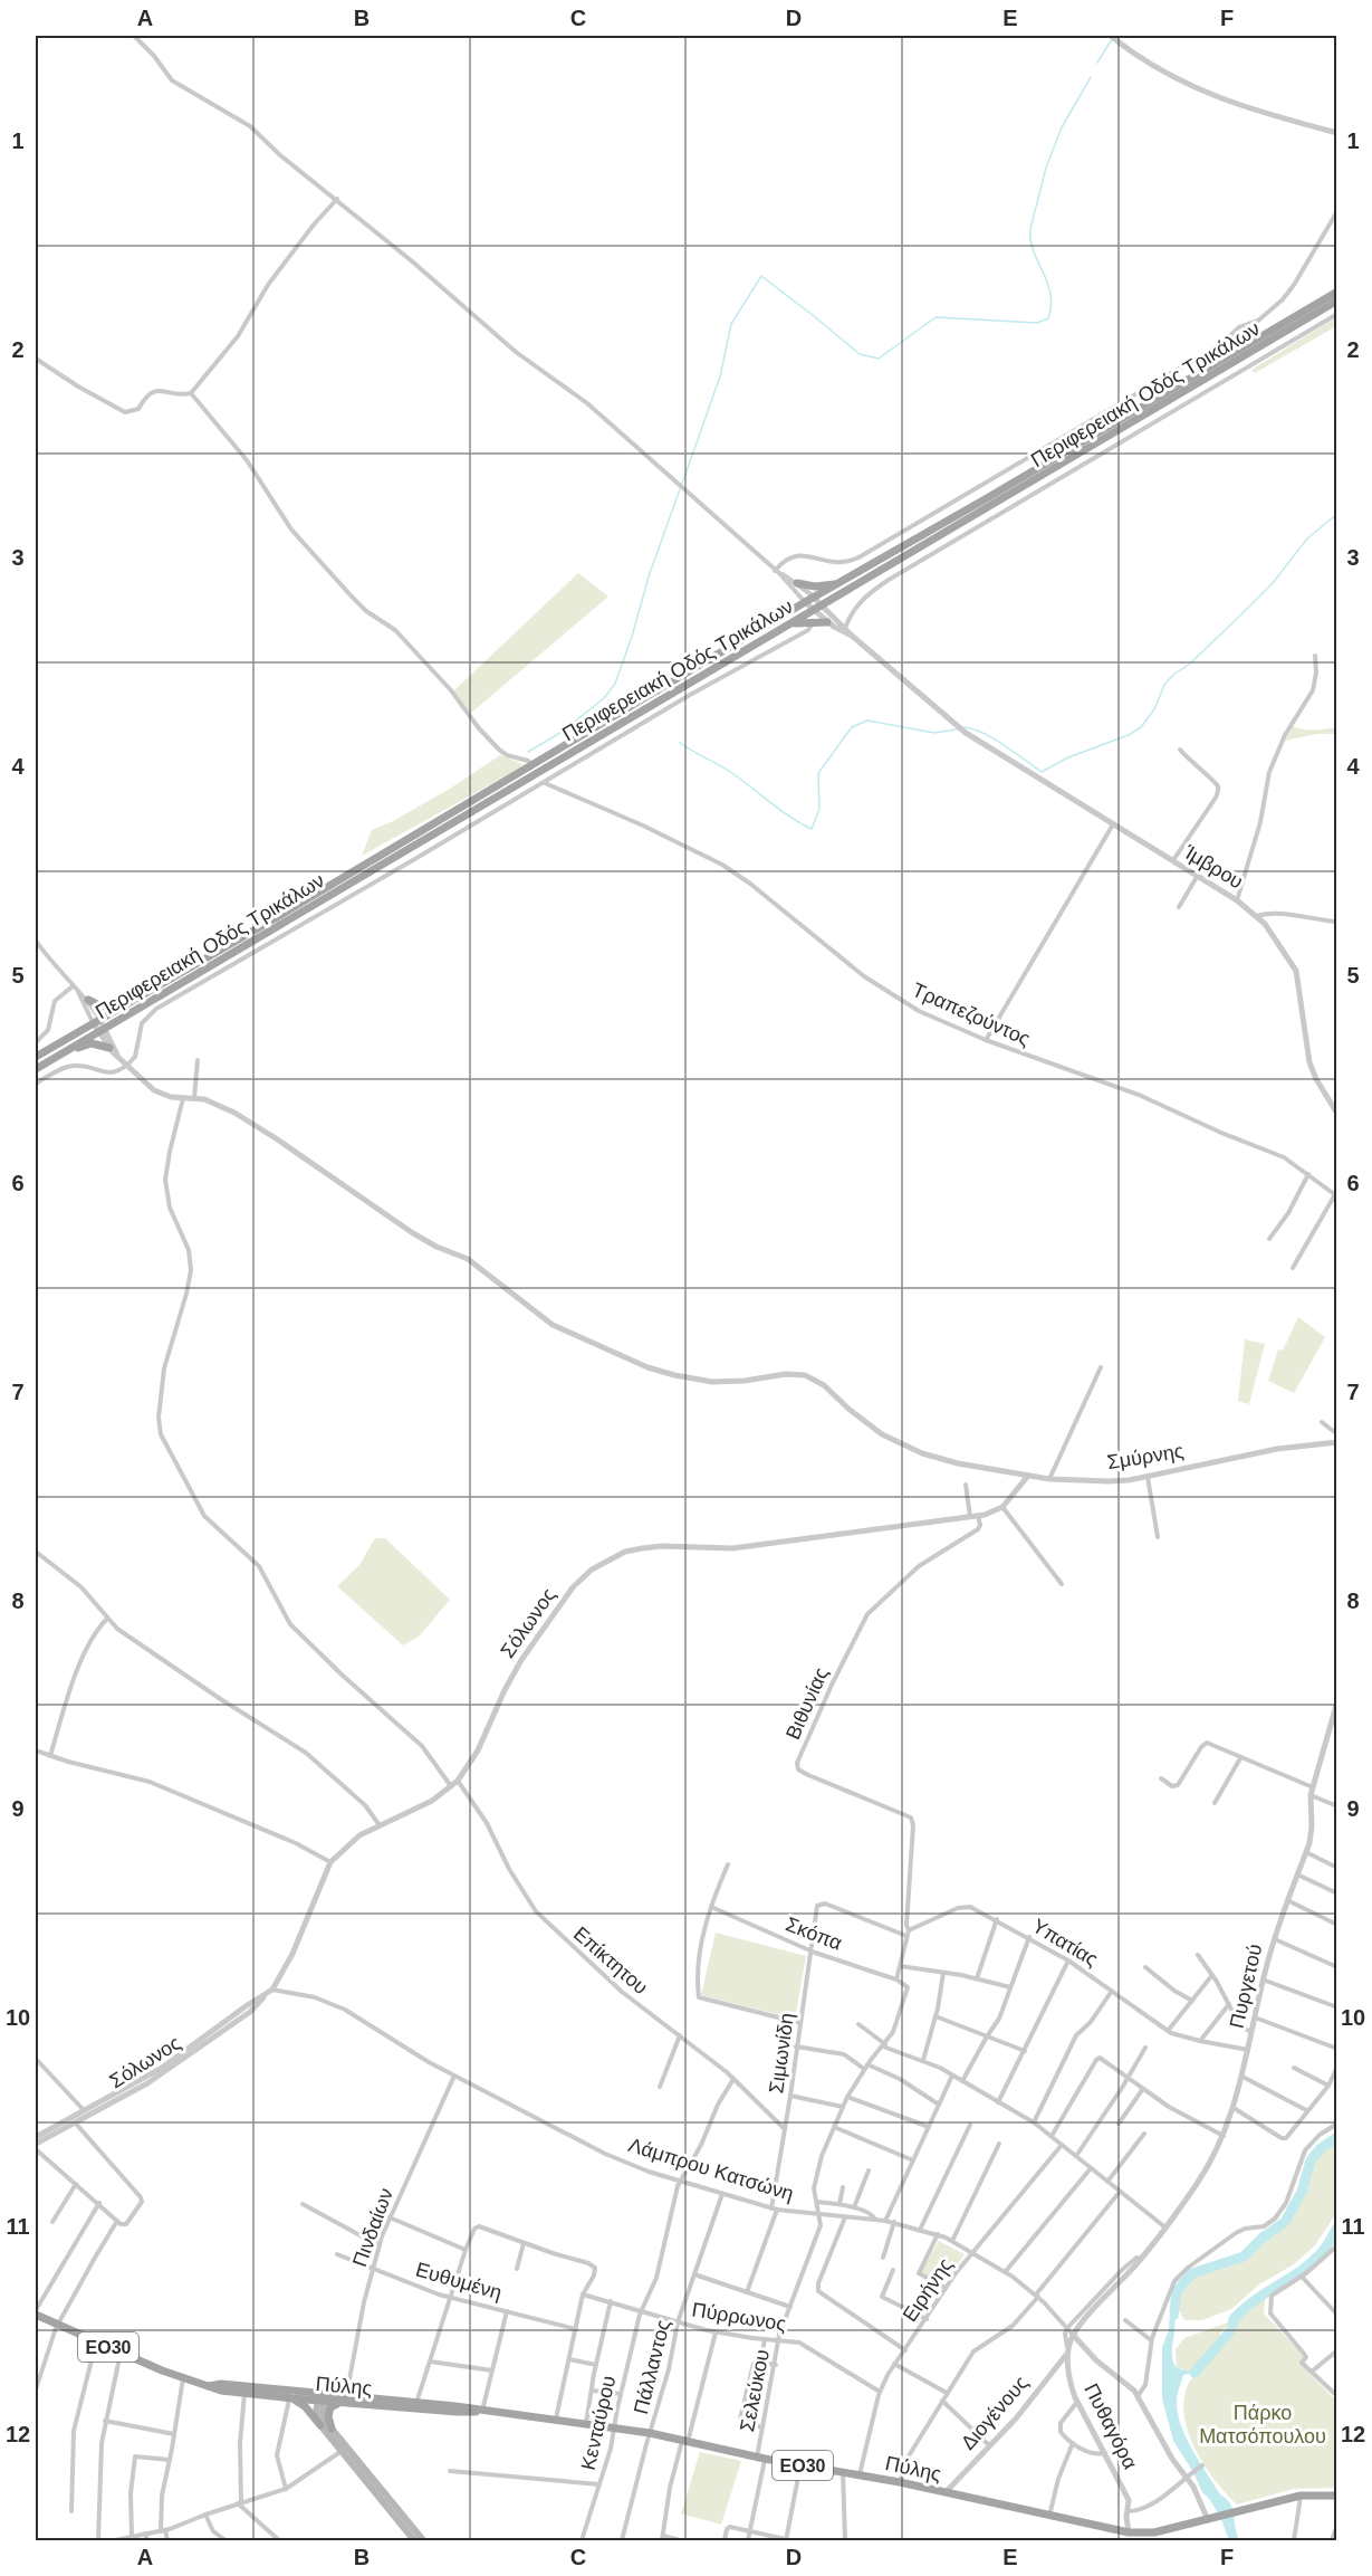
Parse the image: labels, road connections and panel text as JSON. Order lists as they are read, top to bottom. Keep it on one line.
{"streets":{"main road":["Περιφερειακή Οδός Τρικάλων","ΕΟ30","Πύλης"],"street":["Ίμβρου","Τραπεζούντος","Σμύρνης","Σόλωνος","Βιθυνίας","Σκόπα","Υπατίας","Επίκτητου","Πυργετού","Σιμωνίδη","Λάμπρου Κατσώνη","Πινδαίων","Ευθυμένη","Ειρήνης","Πύρρωνος","Πάλλαντος","Σελεύκου","Διογένους","Κενταύρου","Πυθαγόρα"]},"crossings":[["Σόλωνος","Βιθυνίας"],["Σόλωνος","Επίκτητου"],["Σόλωνος","Λάμπρου Κατσώνη"],["Βιθυνίας","Υπατίας"],["Βιθυνίας","Σιμωνίδη"],["Σκόπα","Σιμωνίδη"],["Υπατίας","Πυργετού"],["Υπατίας","Σιμωνίδη"],["Επίκτητου","Σιμωνίδη"],["Επίκτητου","Κενταύρου"],["Πυργετού","Λάμπρου Κατσώνη"],["Πυργετού","Πυθαγόρα"],["Σιμωνίδη","Λάμπρου Κατσώνη"],["Λάμπρου Κατσώνη","Πινδαίων"],["Λάμπρου Κατσώνη","Ειρήνης"],["Λάμπρου Κατσώνη","Πάλλαντος"],["Λάμπρου Κατσώνη","Πύλης"],["Λάμπρου Κατσώνη","Σελεύκου"],["Λάμπρου Κατσώνη","Κενταύρου"],["Λάμπρου Κατσώνη","Πυθαγόρα"],["Πινδαίων","Ευθυμένη"],["Πινδαίων","Πύλης"],["Ειρήνης","Πύρρωνος"],["Ειρήνης","Πύλης"],["Πύρρωνος","Πάλλαντος"],["Πύρρωνος","Σελεύκου"],["Πύρρωνος","Κενταύρου"],["Πάλλαντος","Πύλης"],["Πύλης","Σελεύκου"],["Πύλης","Διογένους"],["Πύλης","Κενταύρου"],["Πύλης","Πυθαγόρα"],["Διογένους","Πυθαγόρα"]],"parks":["Πάρκο Ματσόπουλου"],"grid":{"columns":["A","B","C","D","E","F"],"rows":["1","2","3","4","5","6","7","8","9","10","11","12"]}}
